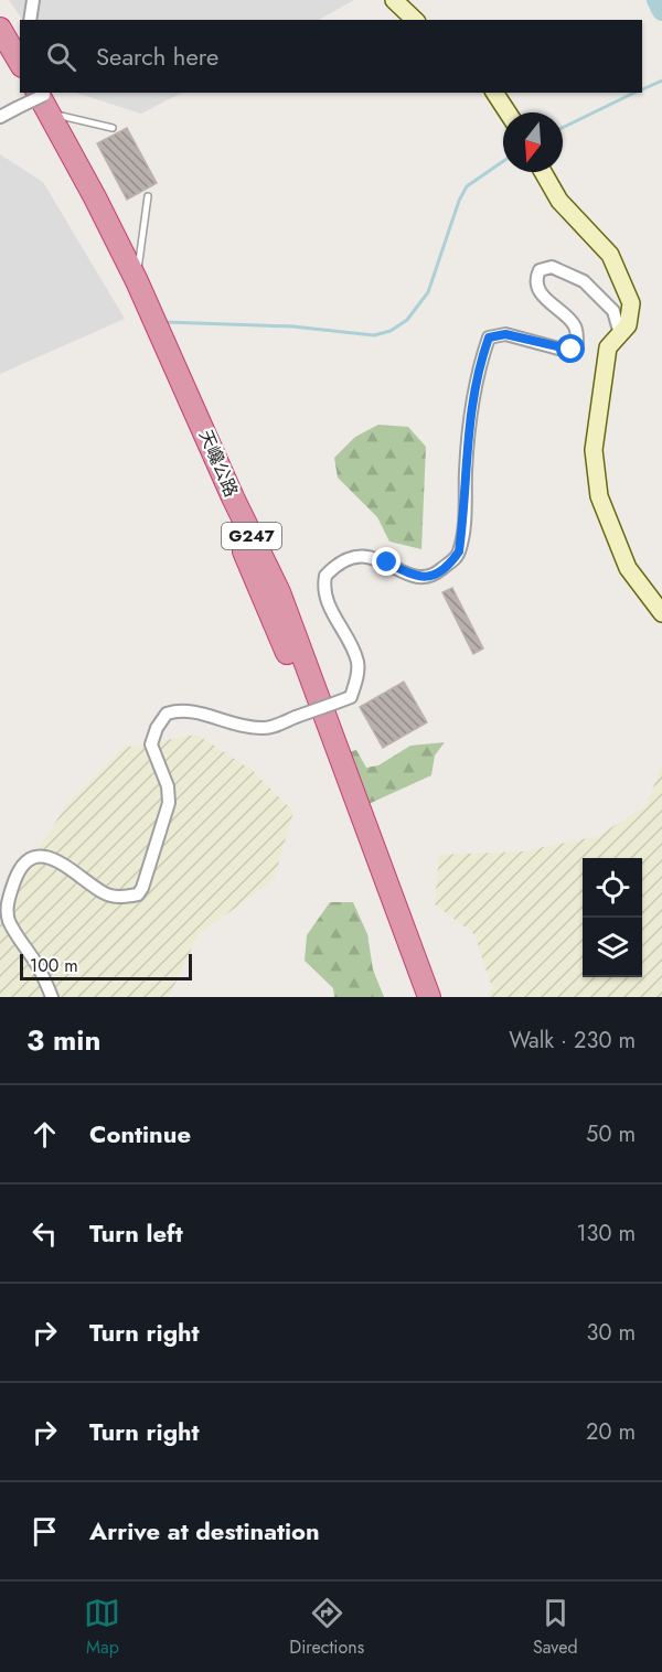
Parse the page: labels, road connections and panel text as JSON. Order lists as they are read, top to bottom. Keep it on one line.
{"streets":{"highway":["天巉公路","G247"]},"scale_bar":"100 m","north":"bottom","page":{"search":"Search here","scale":"100 m","heading":["3 min","Walk · 230 m"],"list":[["Continue","50 m"],["Turn left","130 m"],["Turn right","30 m"],["Turn right","20 m"],"Arrive at destination"],"nav":["Map","Directions","Saved"]}}
